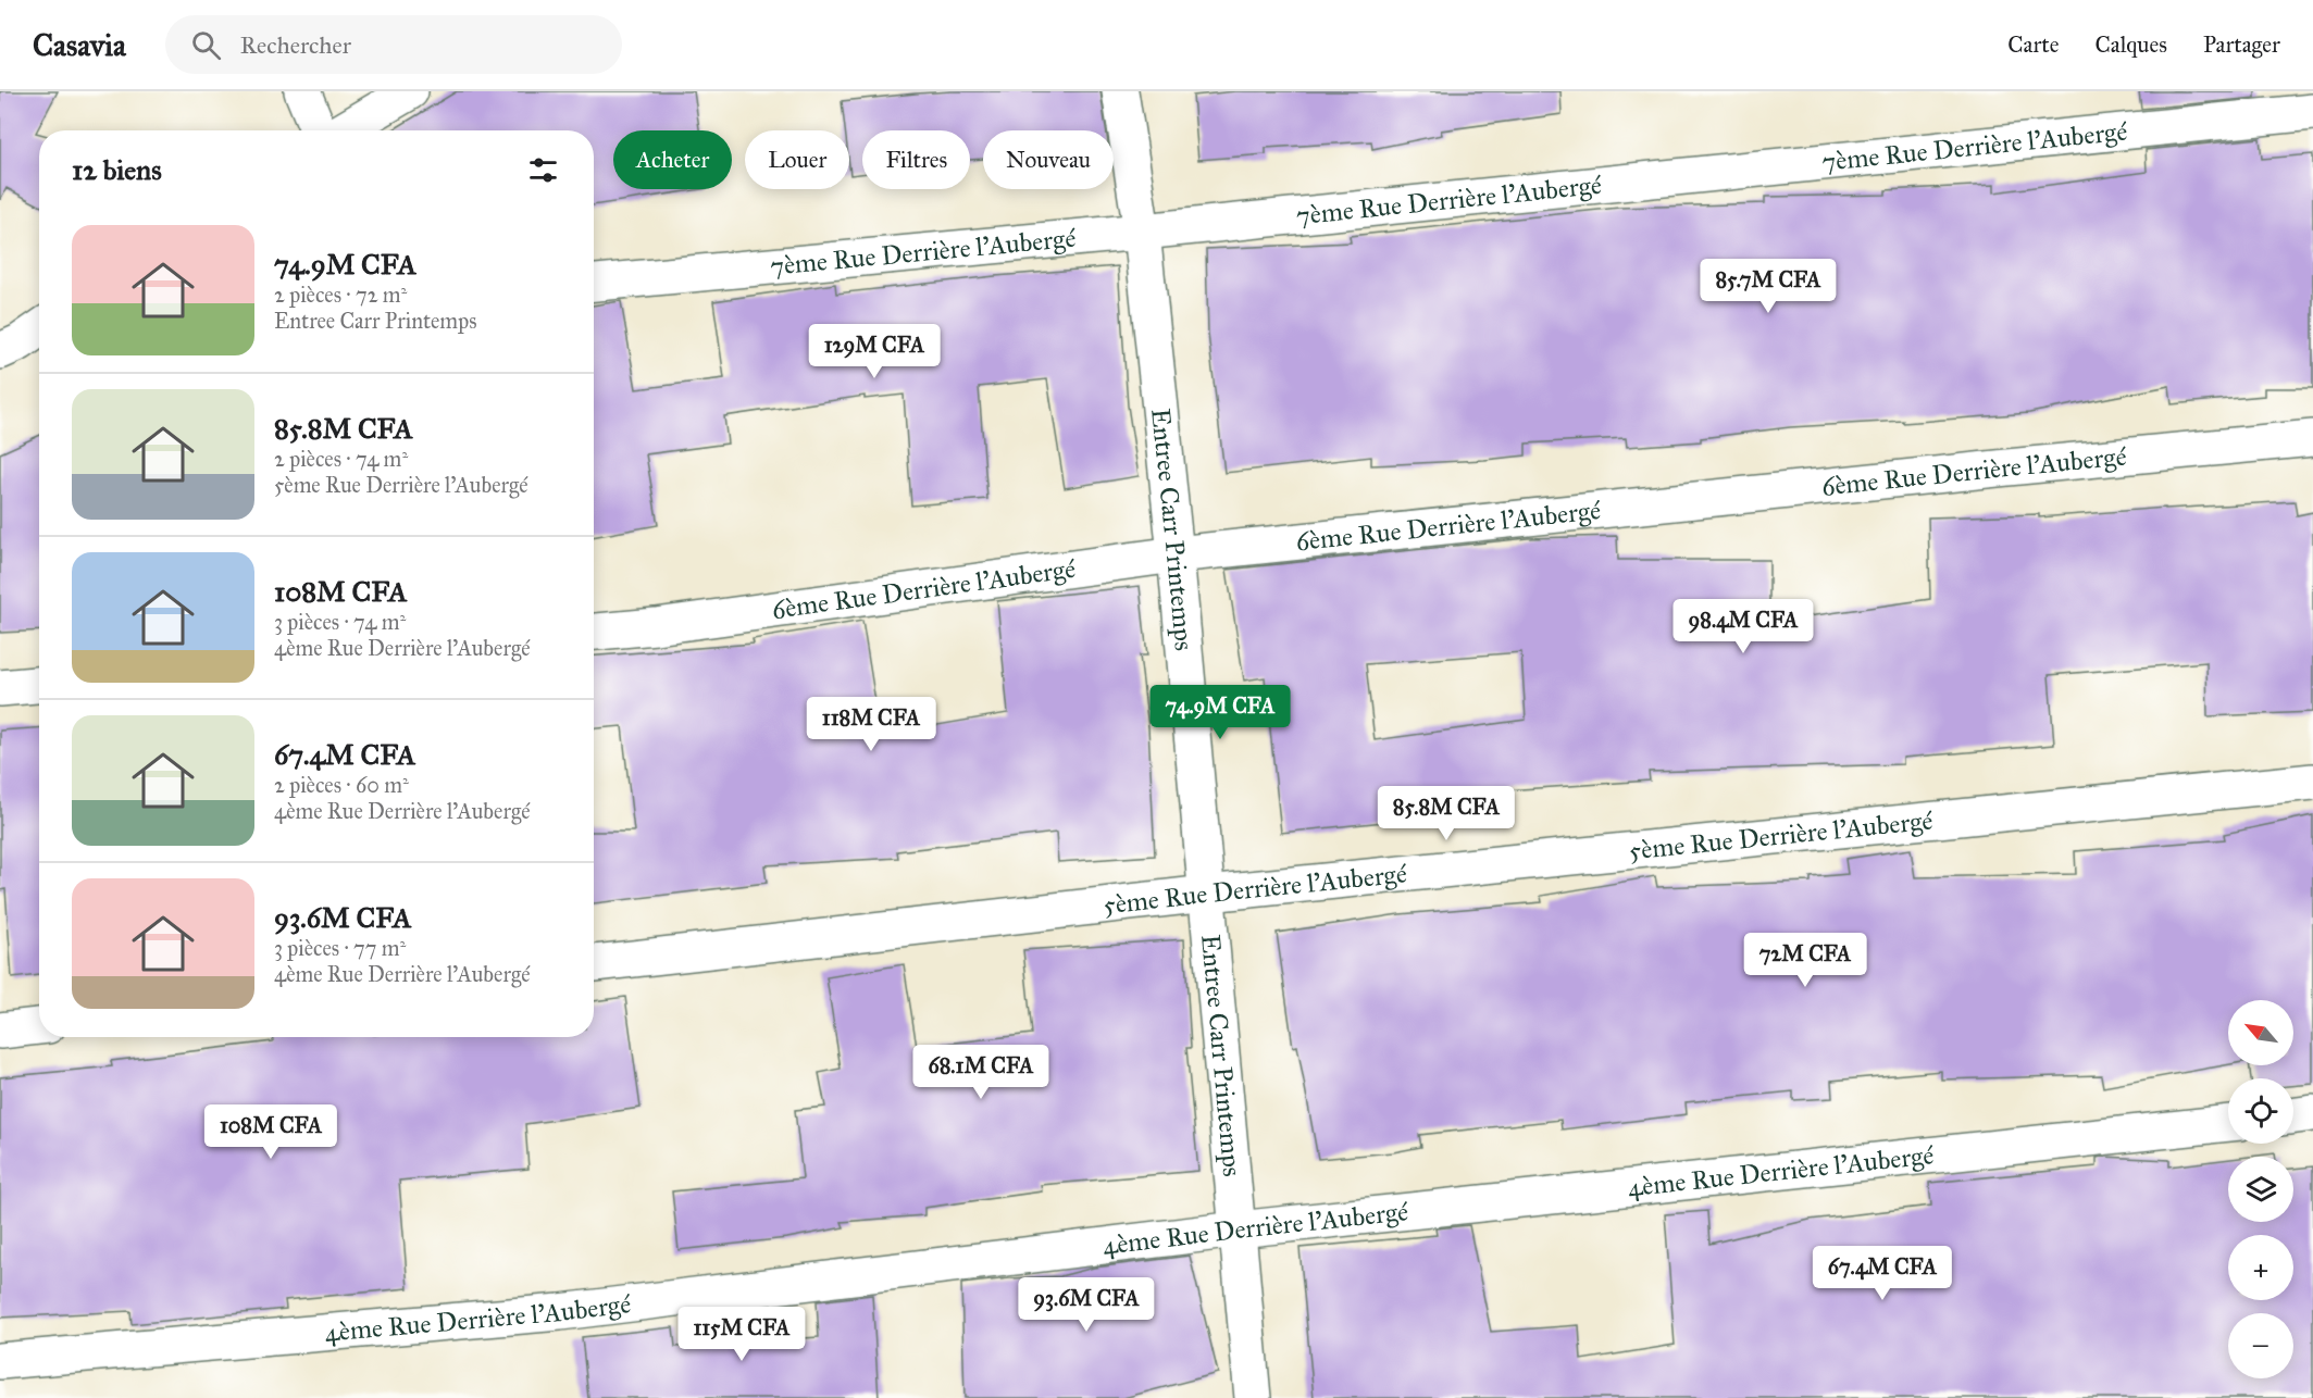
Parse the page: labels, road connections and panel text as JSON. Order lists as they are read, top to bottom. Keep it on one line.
{"streets":{"street":["7ème Rue Derrière l'Aubergé","6ème Rue Derrière l'Aubergé","Entree Carr Printemps","5ème Rue Derrière l'Aubergé","4ème Rue Derrière l'Aubergé"]},"crossings":[["7ème Rue Derrière l'Aubergé","Entree Carr Printemps"],["6ème Rue Derrière l'Aubergé","Entree Carr Printemps"],["Entree Carr Printemps","5ème Rue Derrière l'Aubergé"],["Entree Carr Printemps","4ème Rue Derrière l'Aubergé"]],"north":"top left","page":{"header":"Casavia","search":"Rechercher","nav":["Carte","Calques","Partager"],"chip":["Acheter","Louer","Filtres","Nouveau"],"heading":"12 biens","list":[{"name":"74.9M CFA","note":"2 pièces · 72 m² · Entree Carr Printemps"},{"name":"85.8M CFA","note":"2 pièces · 74 m² · 5ème Rue Derrière l'Aubergé"},{"name":"108M CFA","note":"3 pièces · 74 m² · 4ème Rue Derrière l'Aubergé"},{"name":"67.4M CFA","note":"2 pièces · 60 m² · 4ème Rue Derrière l'Aubergé"},{"name":"93.6M CFA","note":"3 pièces · 77 m² · 4ème Rue Derrière l'Aubergé"}],"price":["85.7M CFA","129M CFA","98.4M CFA","74.9M CFA","118M CFA","85.8M CFA","72M CFA","68.1M CFA","108M CFA","67.4M CFA","93.6M CFA","115M CFA"],"map_buttons":["+","−"]}}
